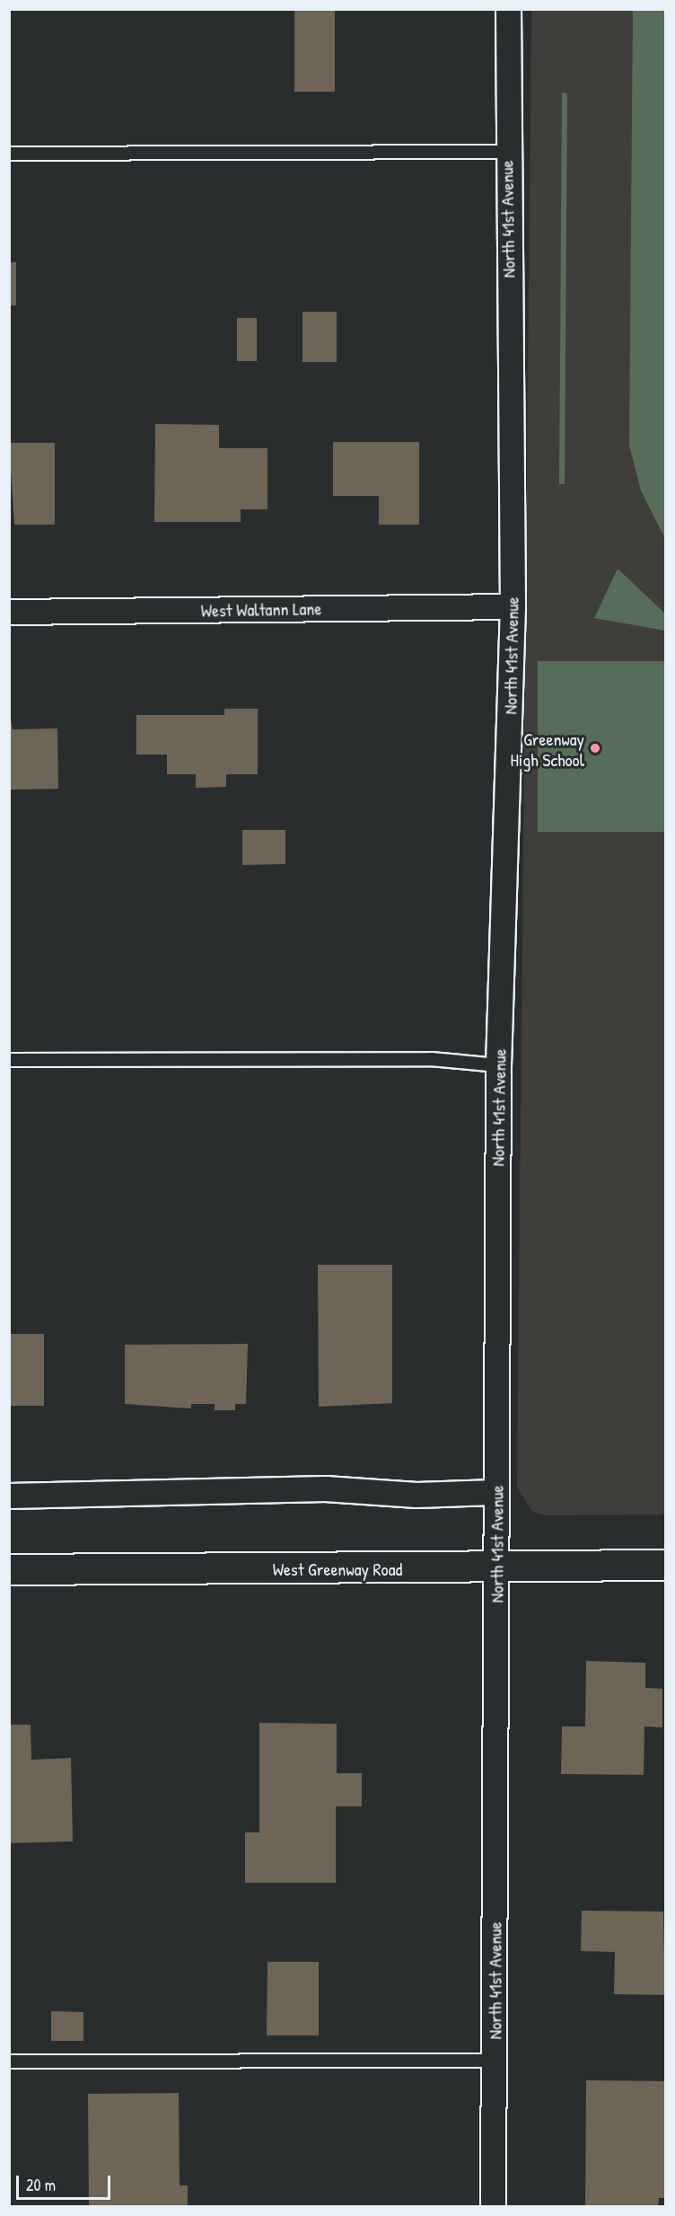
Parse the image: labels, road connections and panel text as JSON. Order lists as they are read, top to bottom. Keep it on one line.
{"streets":{"main road":["West Greenway Road"],"street":["North 41st Avenue","West Waltann Lane"]},"crossings":[["North 41st Avenue","West Waltann Lane"],["North 41st Avenue","West Greenway Road"]],"places":["Greenway High School"],"scale_bar":"20 m"}
